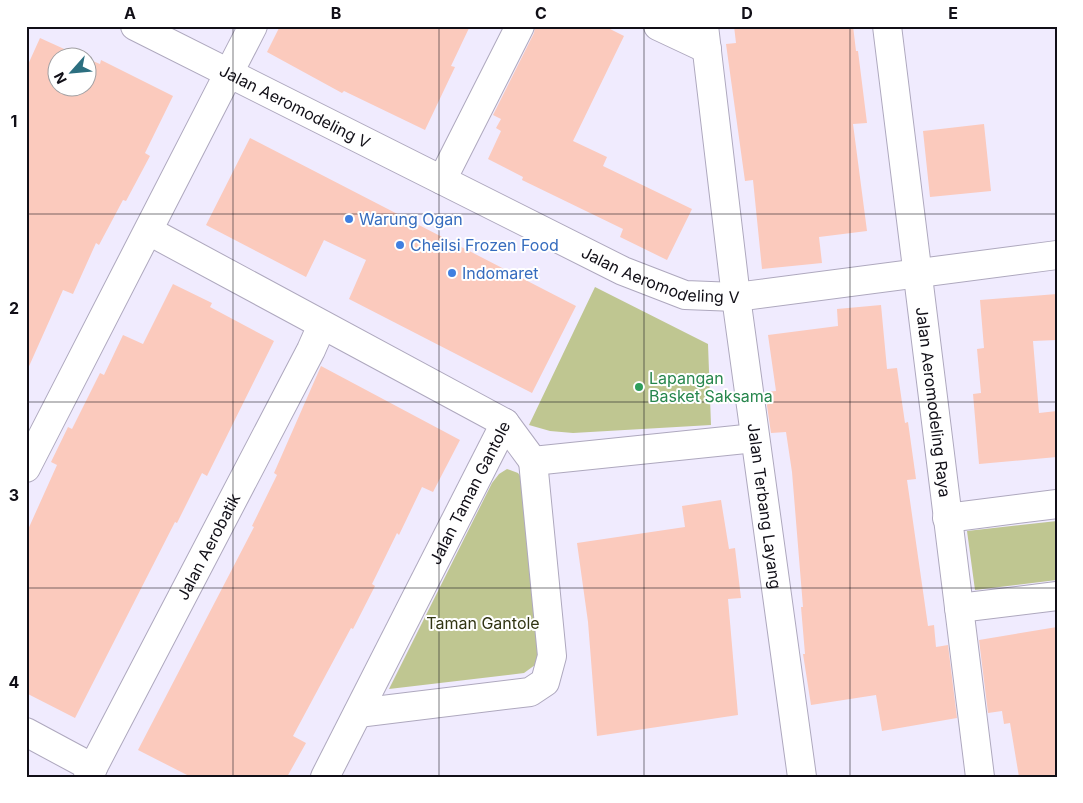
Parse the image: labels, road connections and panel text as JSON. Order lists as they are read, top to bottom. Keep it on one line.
{"streets":{"street":["Jalan Aeromodeling V","Jalan Aeromodeling Raya","Jalan Taman Gantole","Jalan Terbang Layang","Jalan Aerobatik"]},"crossings":[["Jalan Aeromodeling V","Jalan Aeromodeling Raya"],["Jalan Aeromodeling V","Jalan Terbang Layang"]],"parks":["Taman Gantole"],"places":["Warung Ogan","Cheilsi Frozen Food","Indomaret","Lapangan Basket Saksama"],"north":"bottom left","grid":{"columns":["A","B","C","D","E"],"rows":["1","2","3","4"]}}
